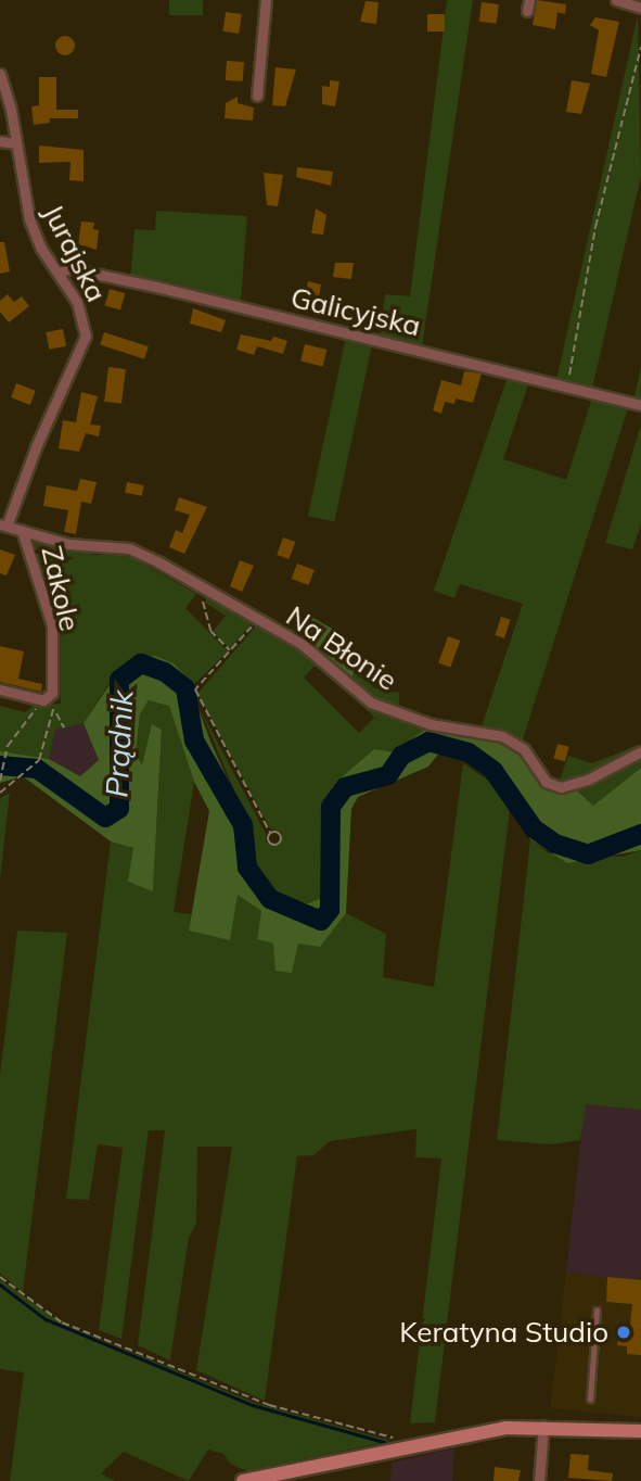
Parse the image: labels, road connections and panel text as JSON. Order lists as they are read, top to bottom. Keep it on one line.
{"streets":{"street":["Jurajska","Galicyjska","Zakole","Na Błonie"]},"crossings":[["Jurajska","Galicyjska"],["Jurajska","Na Błonie"],["Zakole","Na Błonie"]],"water":["Prądnik"],"places":["Keratyna Studio"]}
